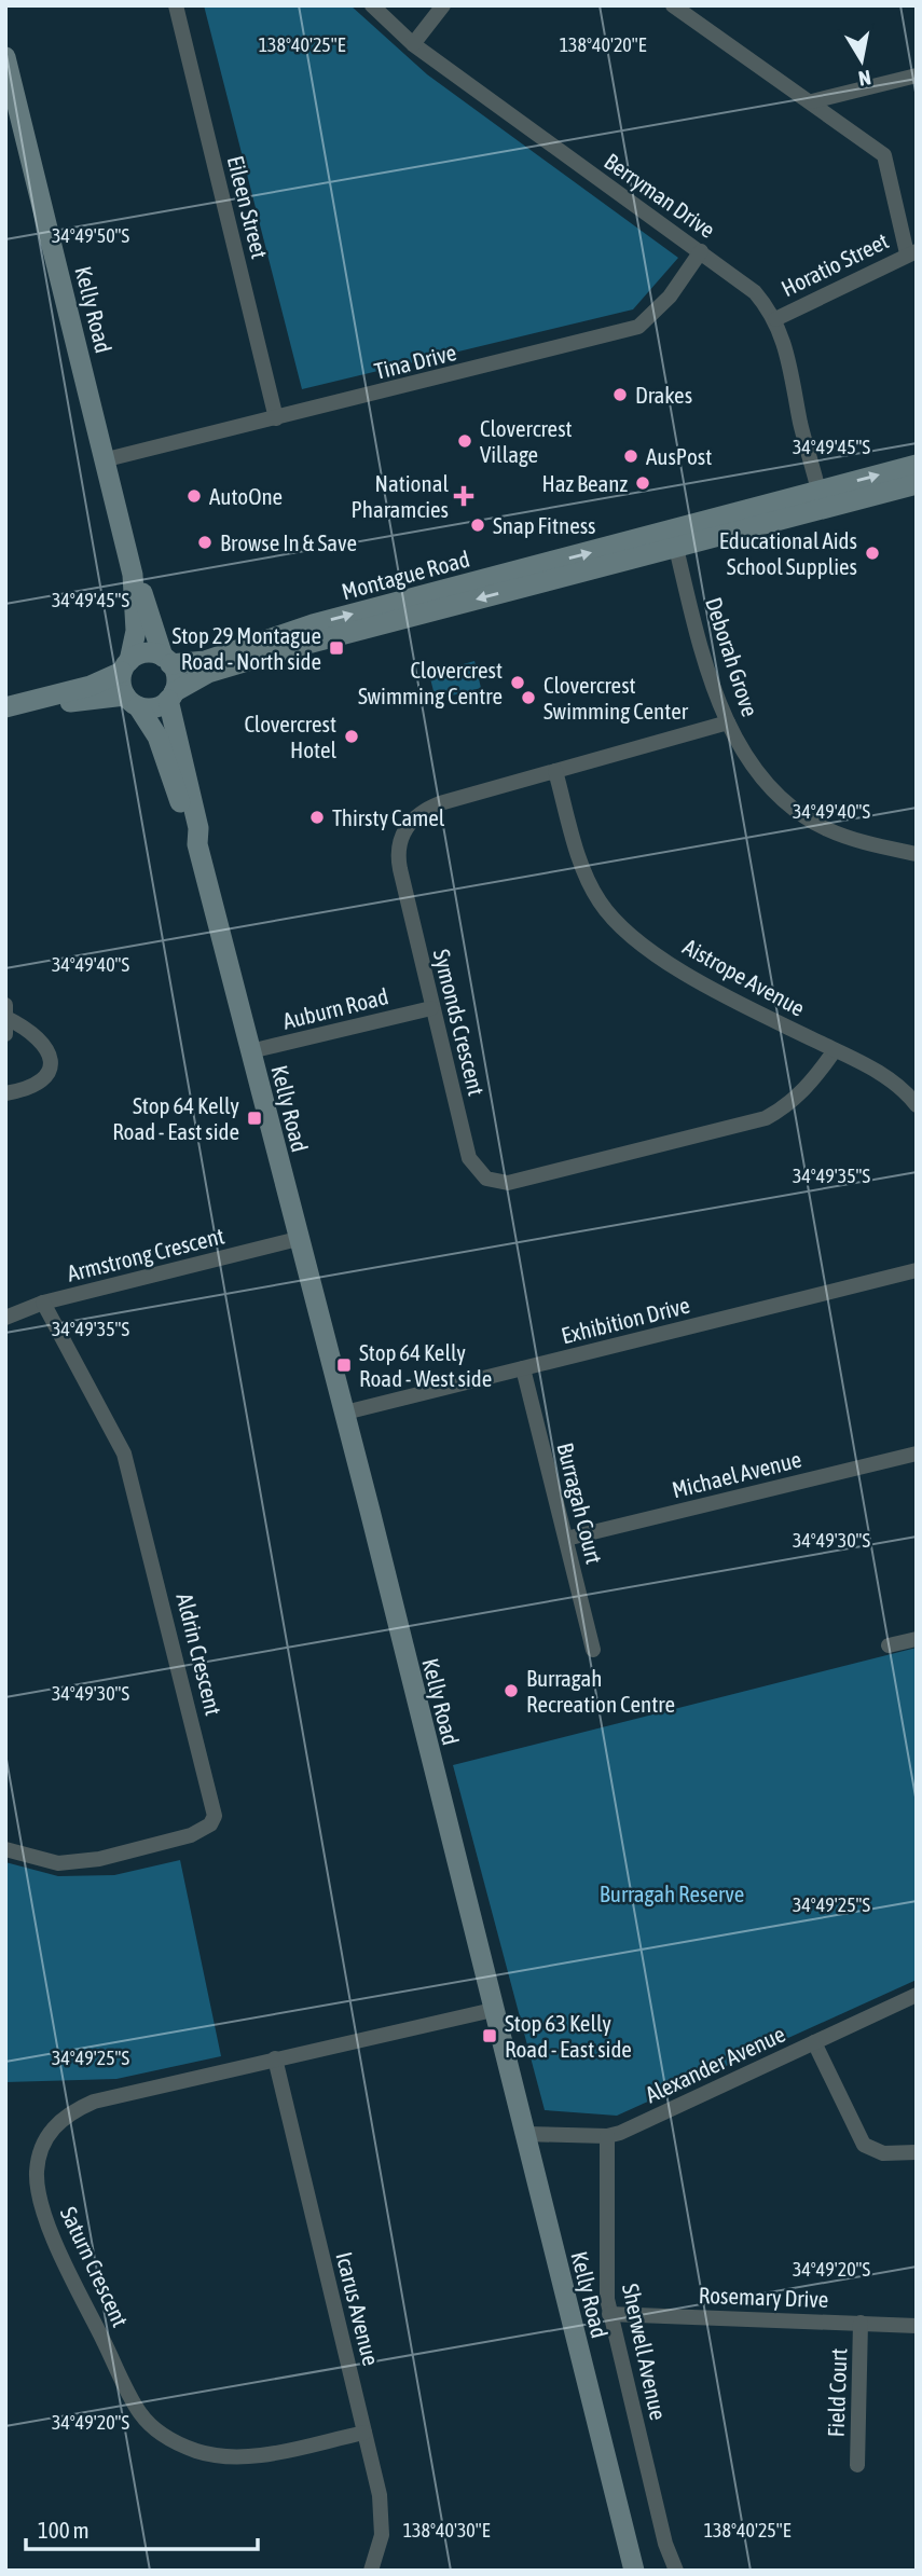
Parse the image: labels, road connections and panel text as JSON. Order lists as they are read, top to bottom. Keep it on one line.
{"streets":{"street":["Berryman Drive","Eileen Street","Horatio Street","Kelly Road","Tina Drive","Montague Road","Deborah Grove","Aistrope Avenue","Auburn Road","Symonds Crescent","Armstrong Crescent","Exhibition Drive","Michael Avenue","Burragah Court","Aldrin Crescent","Alexander Avenue","Saturn Crescent","Rosemary Drive","Icarus Avenue","Sherwell Avenue","Field Court"]},"crossings":[["Berryman Drive","Horatio Street"],["Berryman Drive","Tina Drive"],["Berryman Drive","Montague Road"],["Eileen Street","Tina Drive"],["Kelly Road","Tina Drive"],["Kelly Road","Montague Road"],["Kelly Road","Auburn Road"],["Kelly Road","Armstrong Crescent"],["Kelly Road","Exhibition Drive"],["Kelly Road","Alexander Avenue"],["Kelly Road","Saturn Crescent"],["Montague Road","Deborah Grove"],["Deborah Grove","Symonds Crescent"],["Aistrope Avenue","Symonds Crescent"],["Auburn Road","Symonds Crescent"],["Armstrong Crescent","Aldrin Crescent"],["Exhibition Drive","Burragah Court"],["Michael Avenue","Burragah Court"],["Alexander Avenue","Sherwell Avenue"],["Saturn Crescent","Icarus Avenue"],["Rosemary Drive","Sherwell Avenue"],["Rosemary Drive","Field Court"]],"parks":["Burragah Reserve"],"places":{"other":["Drakes","Clovercrest Village","AusPost","Haz Beanz","AutoOne","Snap Fitness","Browse In & Save","Educational Aids School Supplies","Clovercrest Swimming Centre","Clovercrest Swimming Center","Clovercrest Hotel","Thirsty Camel","Burragah Recreation Centre"],"health":["National Pharamcies"],"transit":["Stop 29 Montague Road - North side","Stop 64 Kelly Road - East side","Stop 64 Kelly Road - West side","Stop 63 Kelly Road - East side"]},"scale_bar":"100 m","north":"bottom","coordinates":["138°40'20\"E","138°40'25\"E","34°49'50\"S","34°49'45\"S","34°49'40\"S","34°49'35\"S","34°49'30\"S","34°49'25\"S","34°49'20\"S","138°40'30\"E"]}
